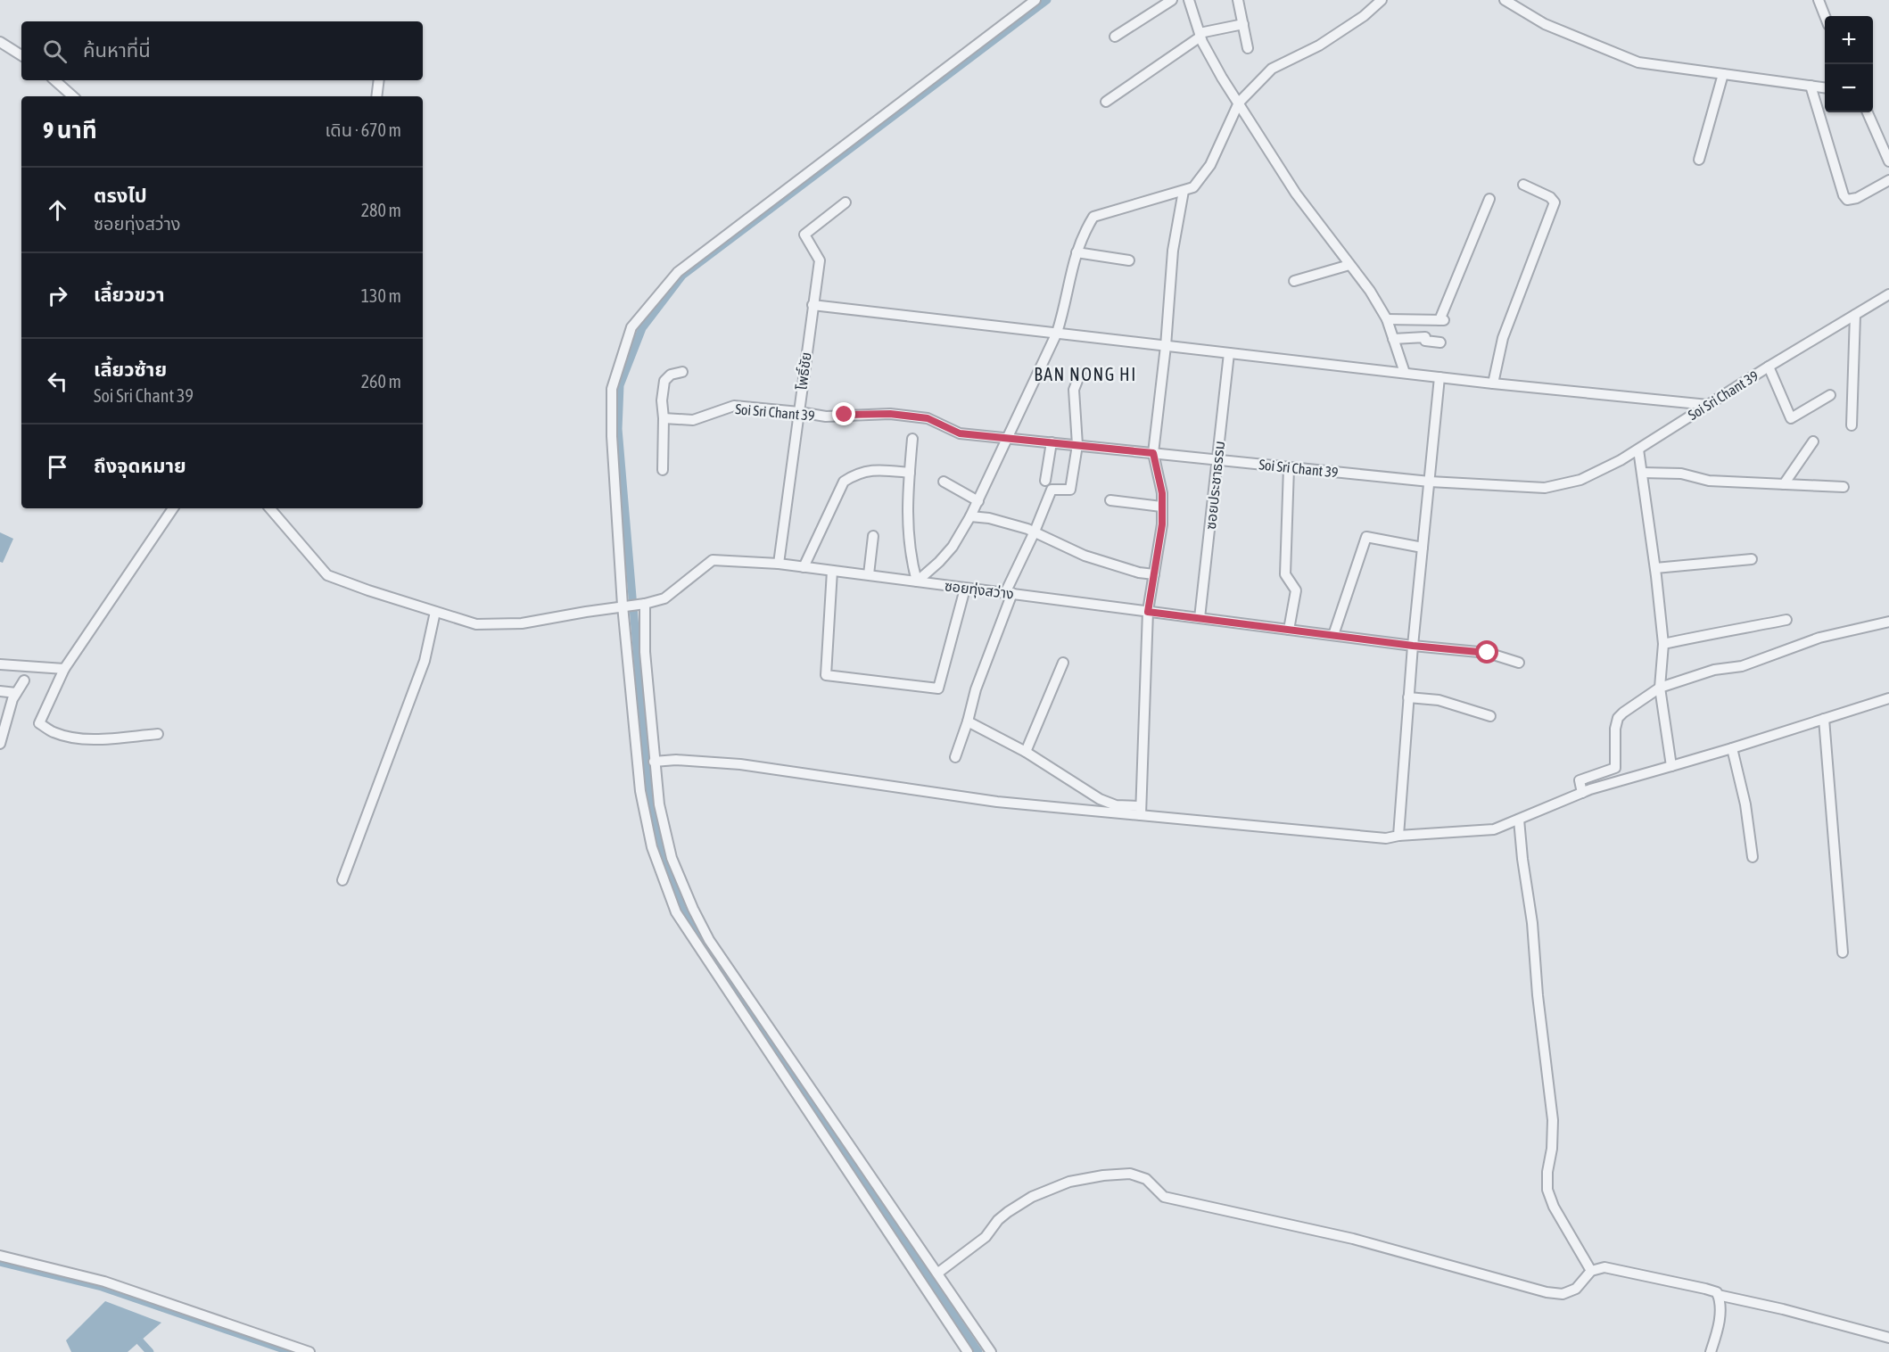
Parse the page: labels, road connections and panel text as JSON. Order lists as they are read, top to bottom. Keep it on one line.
{"streets":{"street":["โพธิ์ชัย","Soi Sri Chant 39","ซอยประชาธรรม","ซอยทุ่งสว่าง"]},"crossings":[["โพธิ์ชัย","Soi Sri Chant 39"],["โพธิ์ชัย","ซอยทุ่งสว่าง"],["Soi Sri Chant 39","ซอยประชาธรรม"],["ซอยประชาธรรม","ซอยทุ่งสว่าง"]],"districts":["BAN NONG HI"],"page":{"map_buttons":["+","−"],"search":"ค้นหาที่นี่","heading":["9 นาที","เดิน · 670 m"],"list":[["ตรงไป","ซอยทุ่งสว่าง","280 m"],["เลี้ยวขวา","130 m"],["เลี้ยวซ้าย","Soi Sri Chant 39","260 m"],"ถึงจุดหมาย"]}}
